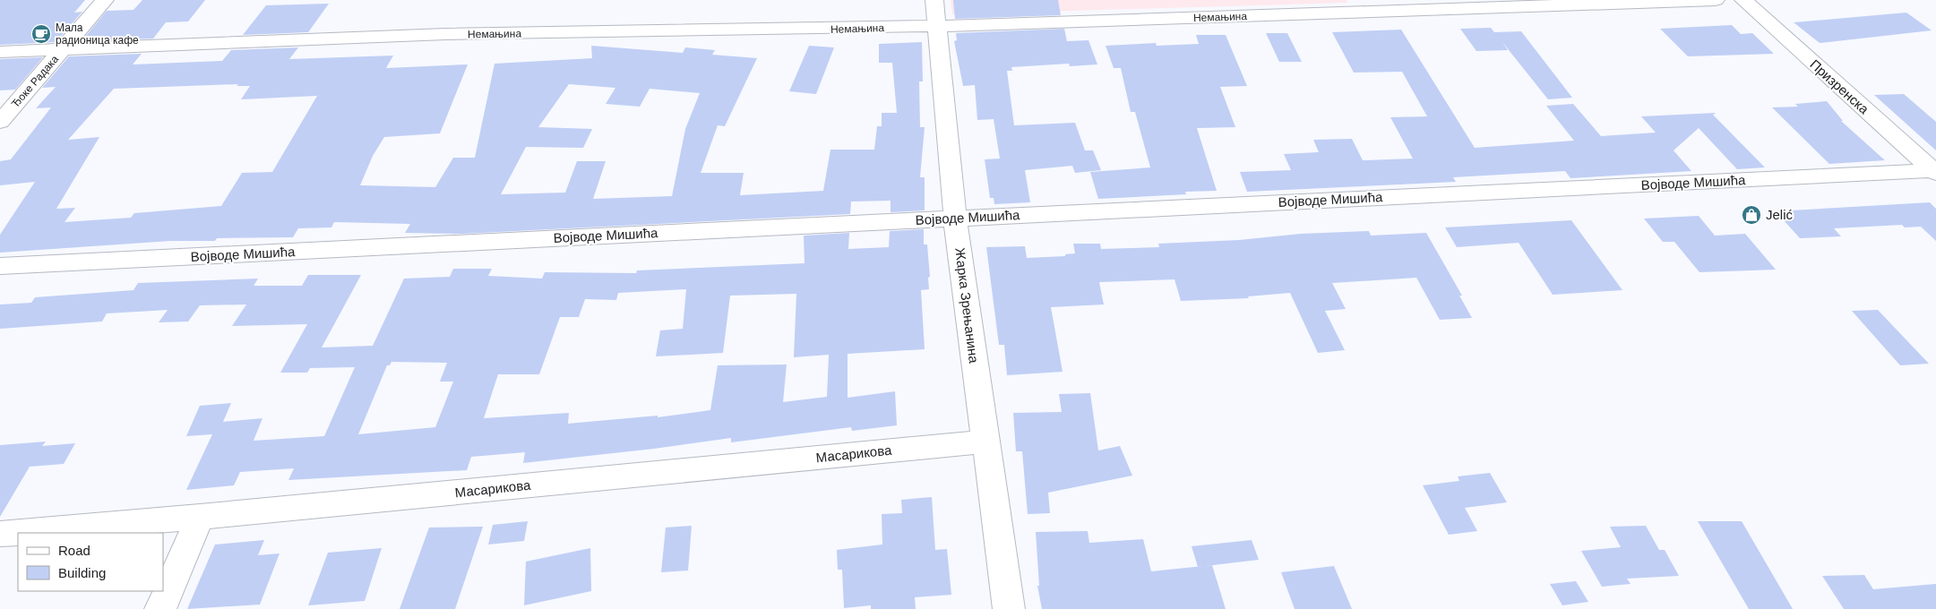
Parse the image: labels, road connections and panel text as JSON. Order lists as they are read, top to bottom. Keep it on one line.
{"streets":{"street":["Немањина","Ђоке Радака","Призренска","Војводе Мишића","Жарка Зрењанина","Масарикова"]},"crossings":[["Немањина","Ђоке Радака"],["Немањина","Жарка Зрењанина"],["Призренска","Војводе Мишића"],["Војводе Мишића","Жарка Зрењанина"],["Жарка Зрењанина","Масарикова"]],"places":{"cafe":["Мала радионица кафе"],"shop":["Jelić"]},"legend":["Road","Building"]}
